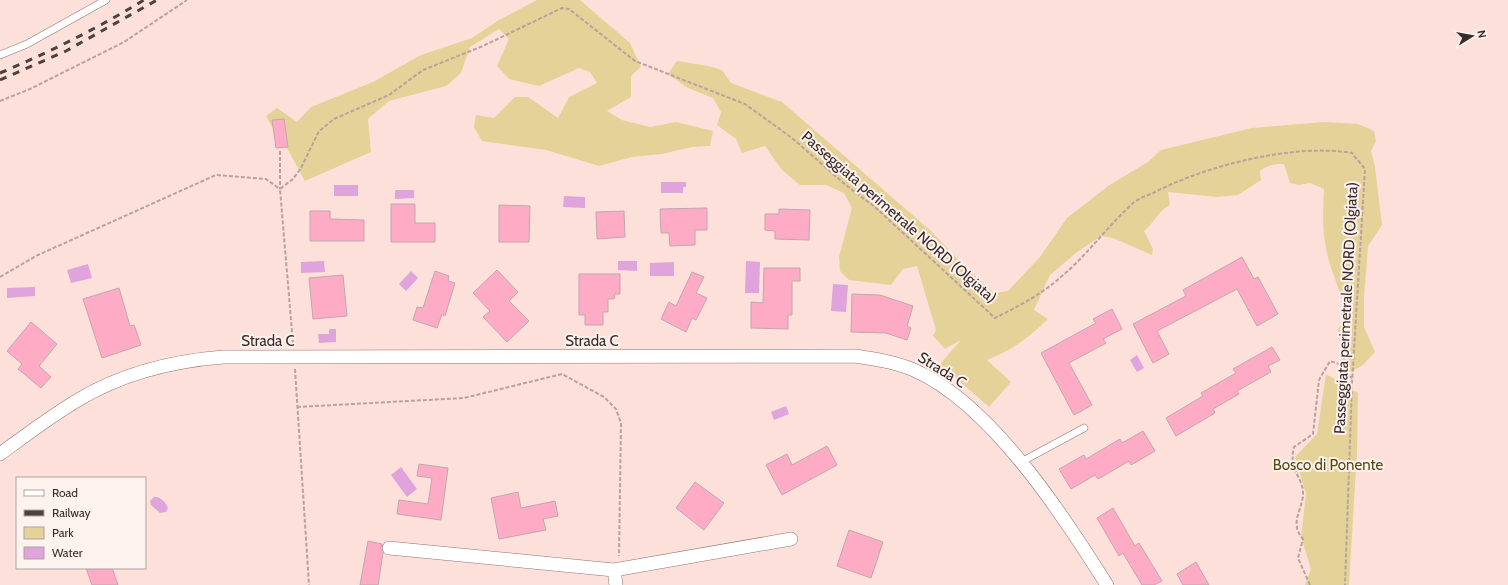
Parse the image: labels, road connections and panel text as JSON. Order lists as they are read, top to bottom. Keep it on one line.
{"streets":{"street":["Strada C"],"path":["Passeggiata perimetrale NORD (Olgiata)"]},"parks":["Bosco di Ponente"],"legend":["Road","Railway","Park","Water"],"north":"right"}
